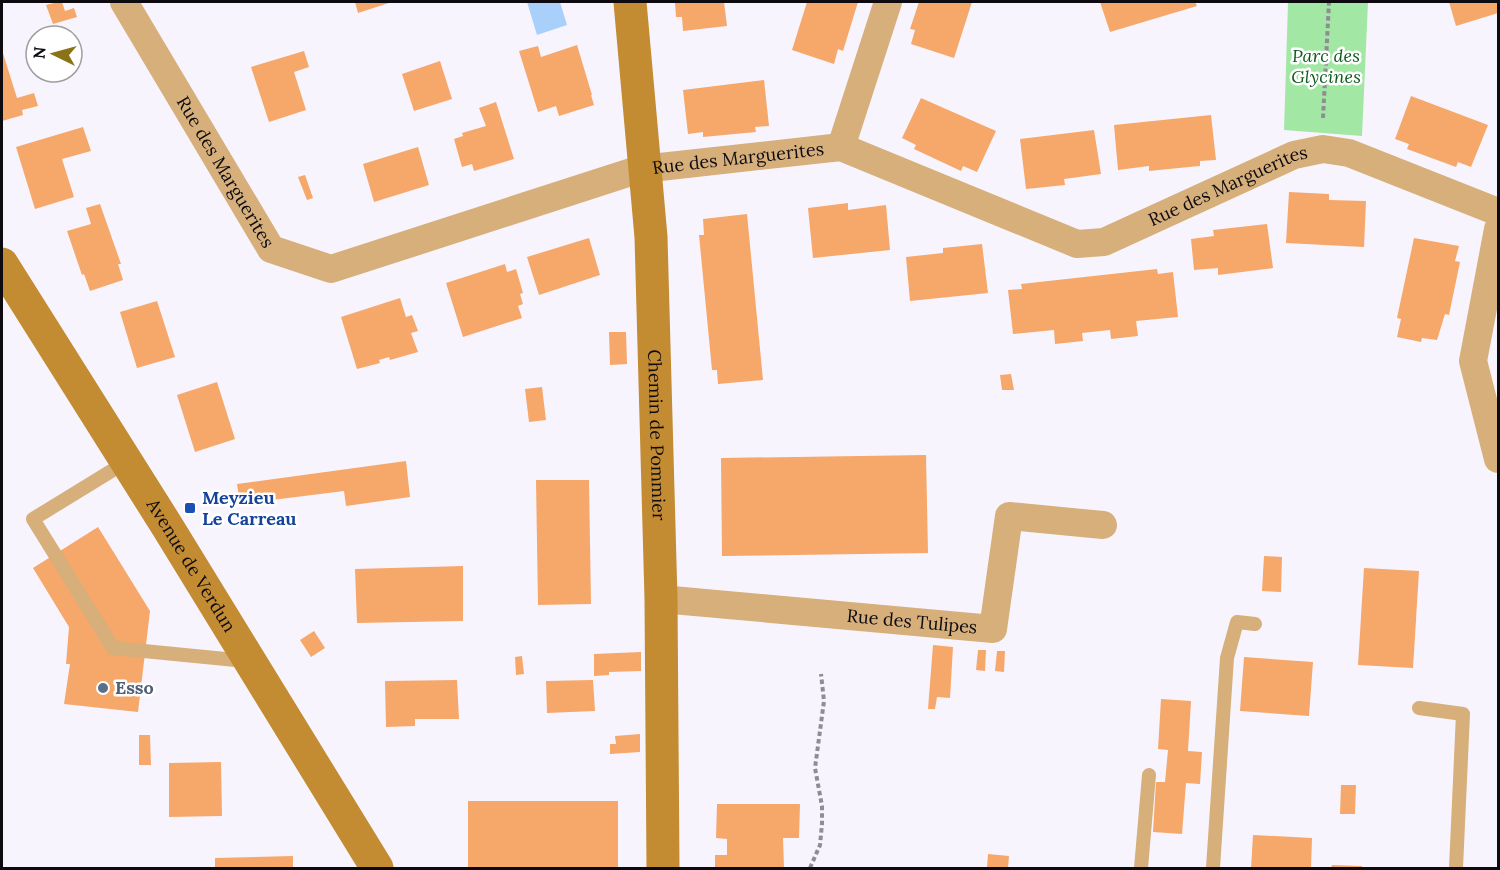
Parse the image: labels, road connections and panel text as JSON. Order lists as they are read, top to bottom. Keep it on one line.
{"streets":{"street":["Rue des Marguerites","Chemin de Pommier","Avenue de Verdun","Rue des Tulipes"]},"crossings":[["Rue des Marguerites","Chemin de Pommier"],["Chemin de Pommier","Rue des Tulipes"]],"parks":["Parc des Glycines"],"places":{"transit":["Meyzieu Le Carreau"],"other":["Esso"]},"north":"left"}
